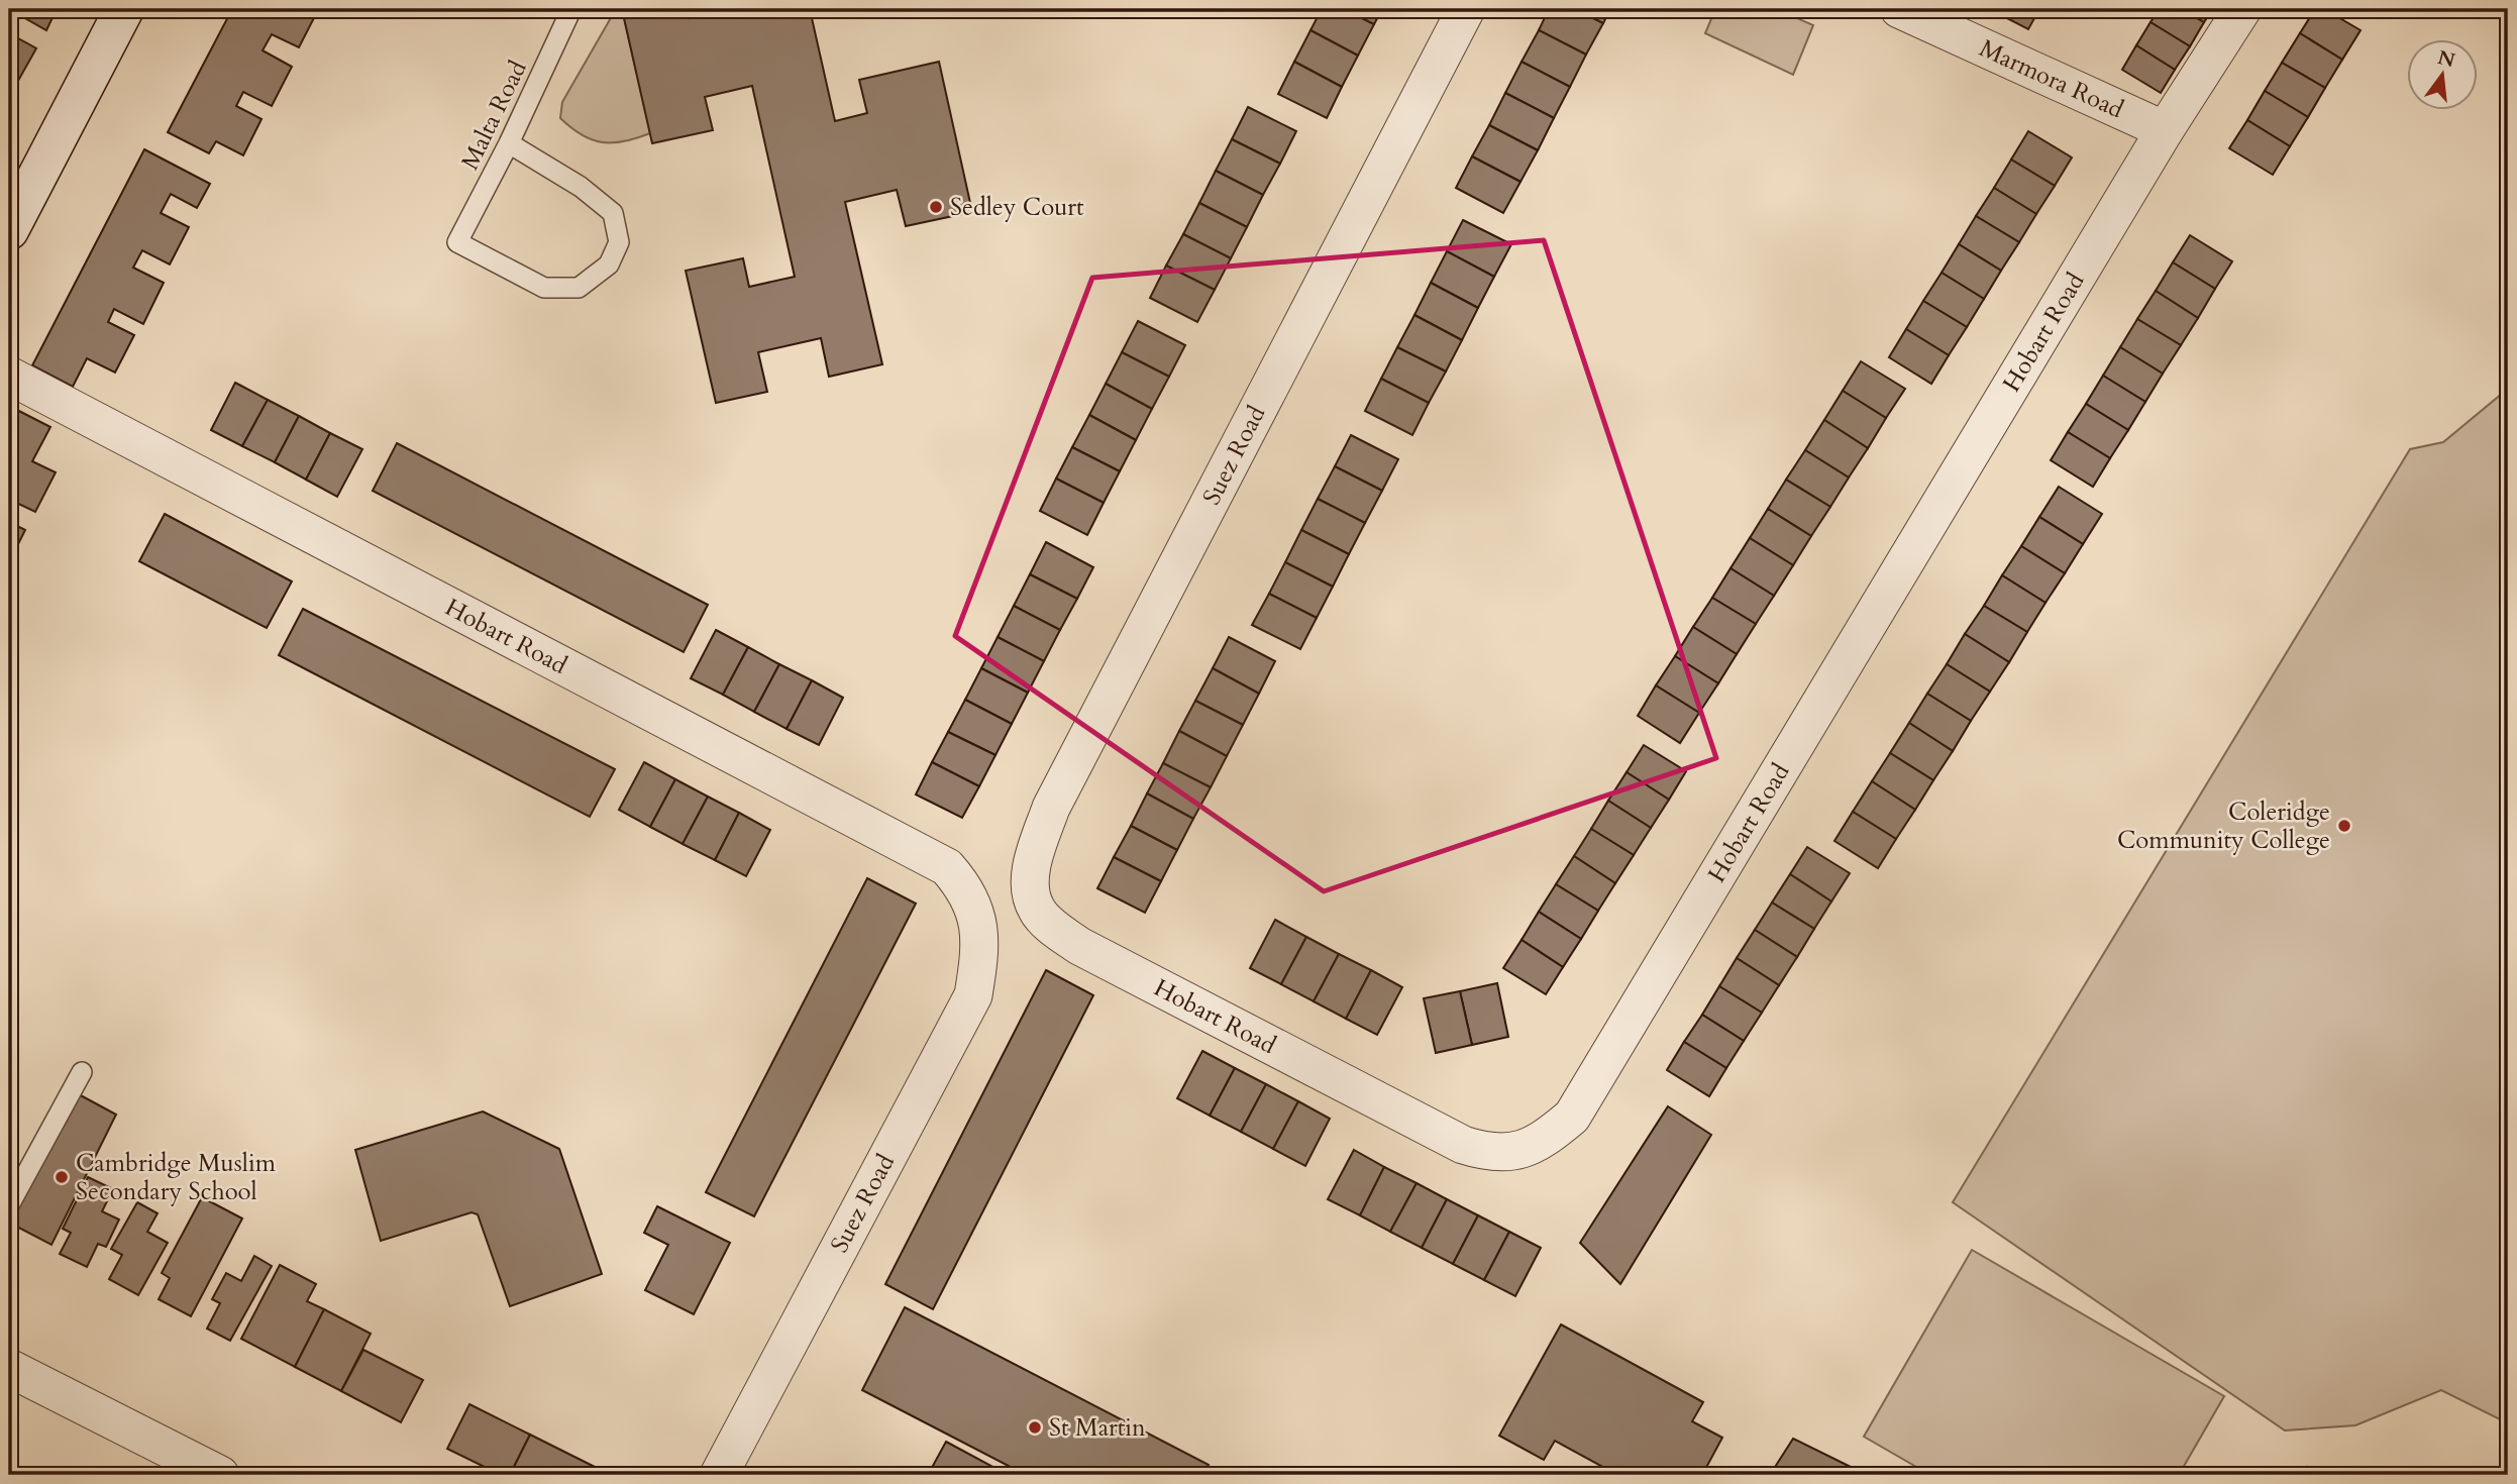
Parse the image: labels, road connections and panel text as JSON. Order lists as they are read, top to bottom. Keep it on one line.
{"streets":{"street":["Marmora Road","Hobart Road","Suez Road"],"lane":["Malta Road"]},"crossings":[["Marmora Road","Hobart Road"],["Hobart Road","Suez Road"]],"places":["Sedley Court","Coleridge Community College","Cambridge Muslim Secondary School","St Martin"],"north":"top"}
